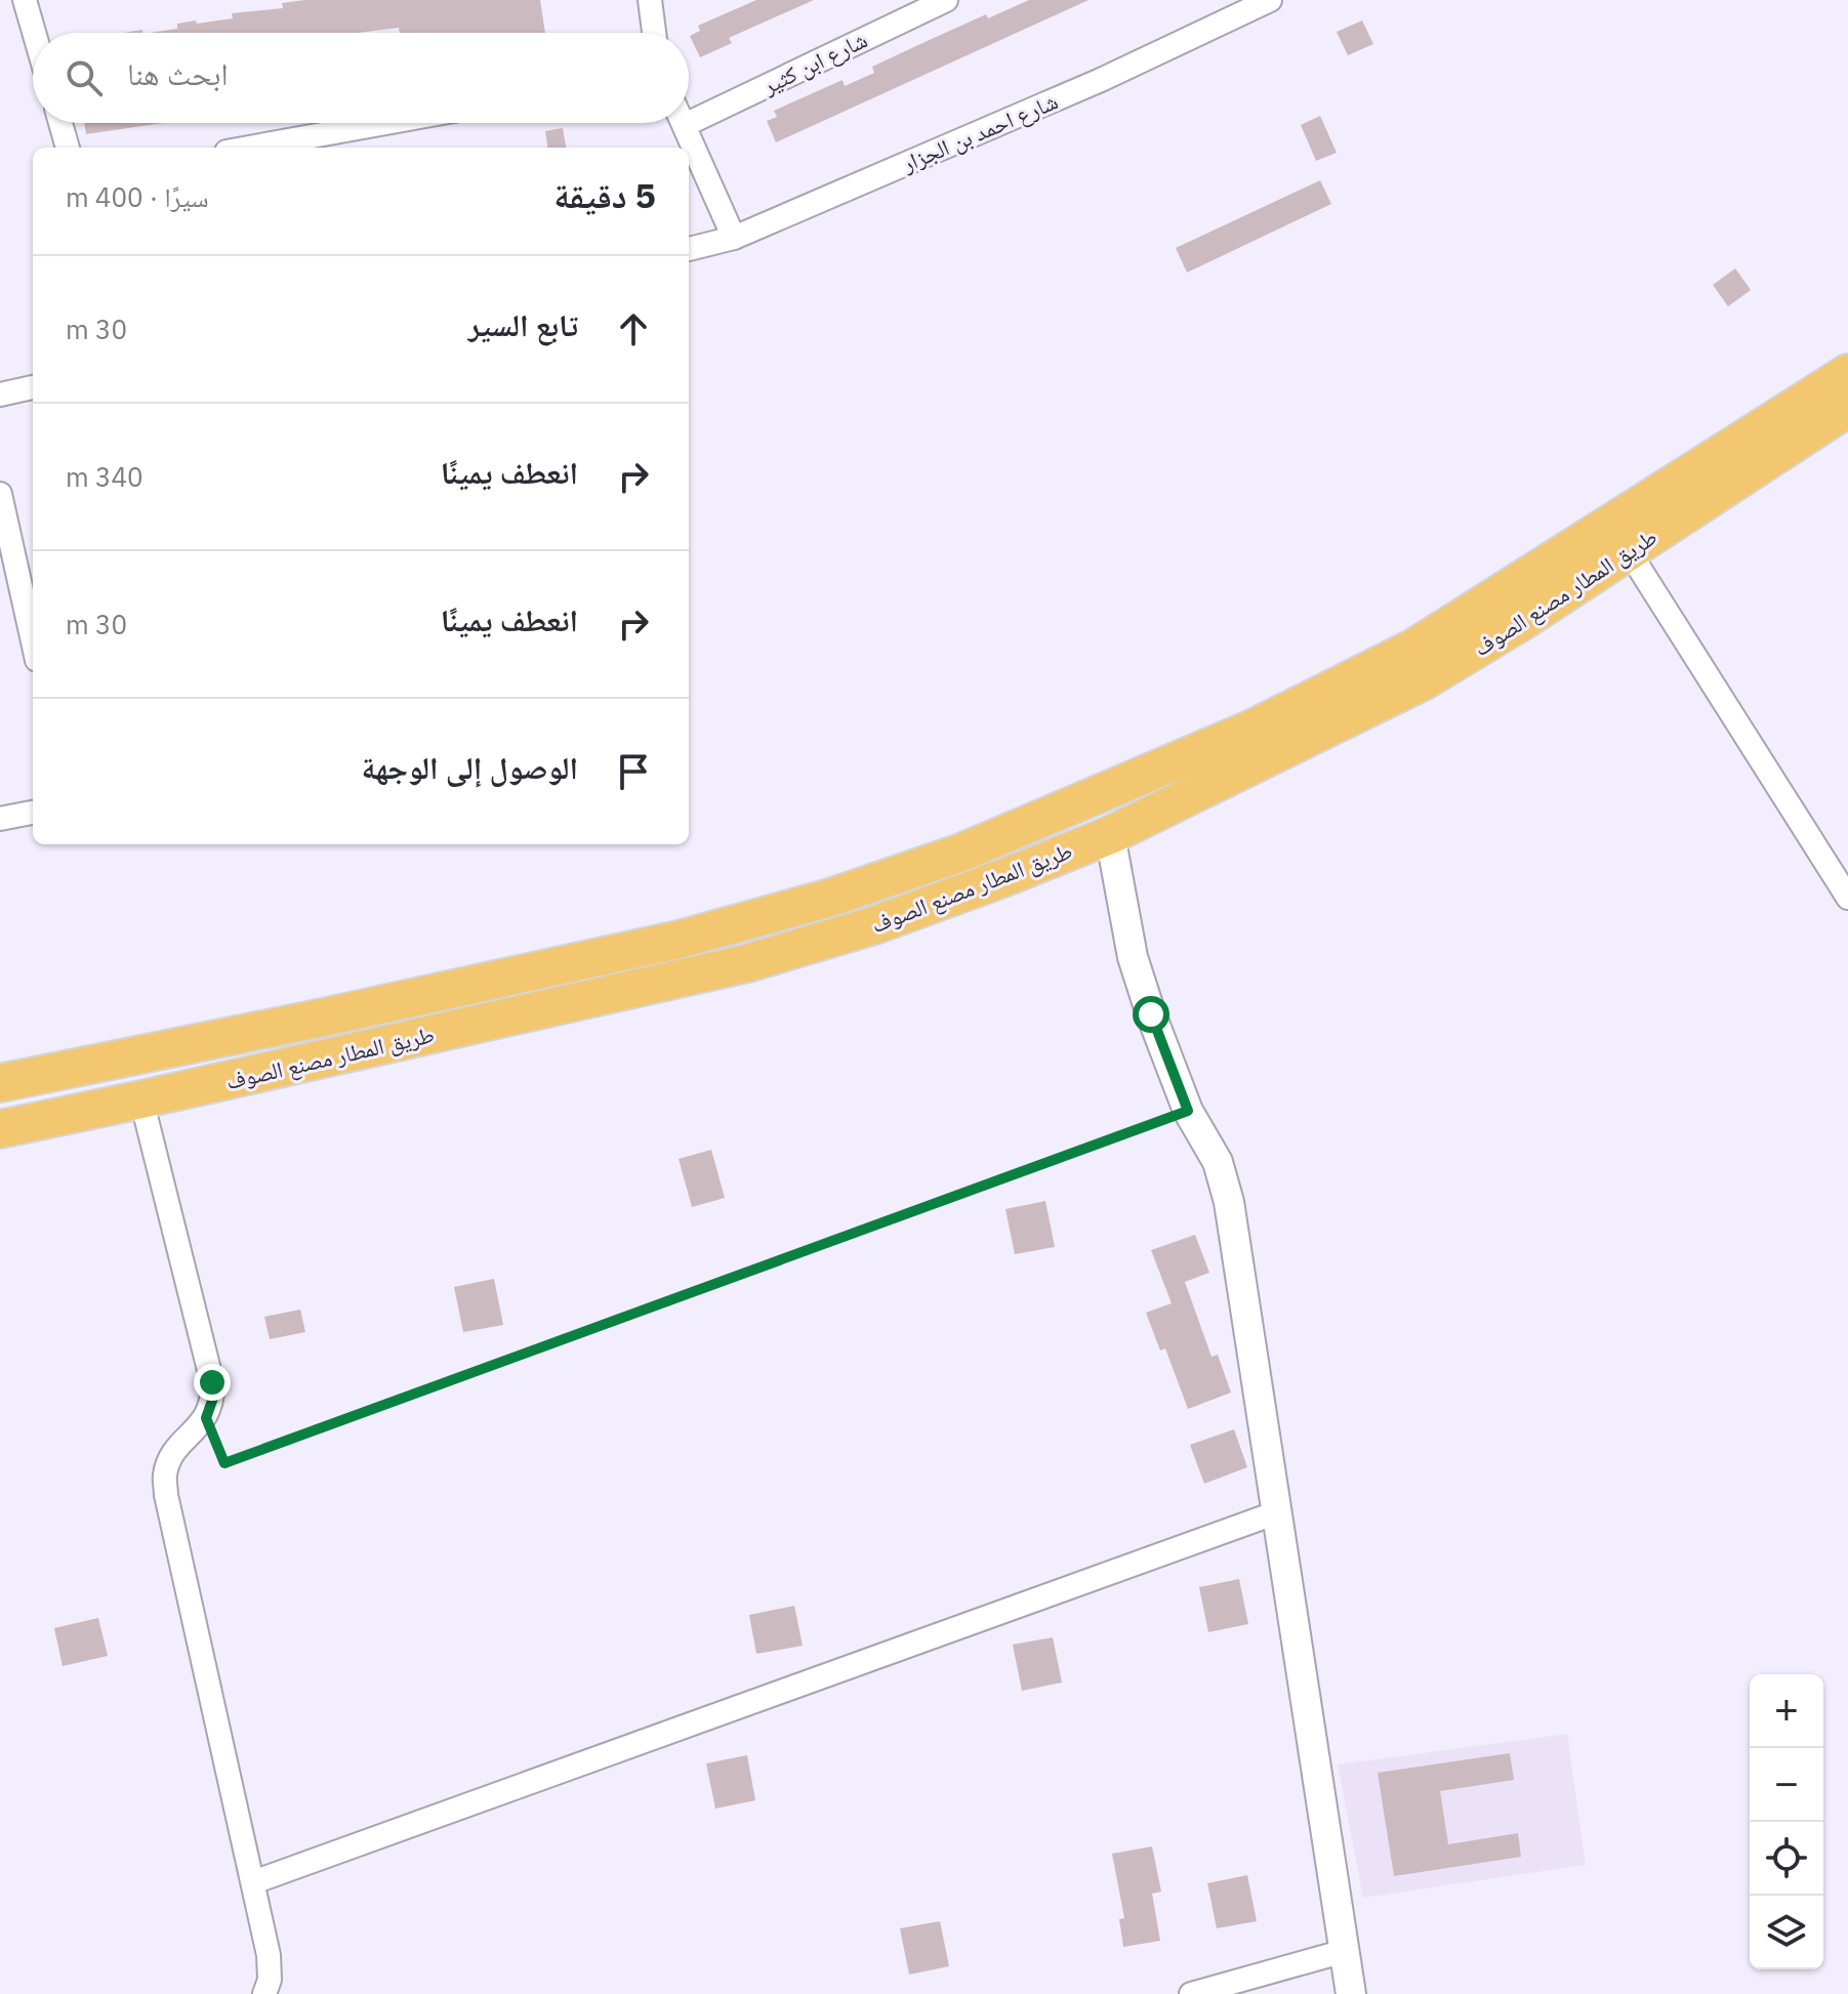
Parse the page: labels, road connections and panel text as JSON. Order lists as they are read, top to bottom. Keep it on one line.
{"streets":{"highway":["طريق المطار مصنع الصوف"],"street":["شارع ابن كثير","شارع احمد بن الجزار"]},"page":{"search":"ابحث هنا","heading":["5 دقيقة","سيرًا · 400 m"],"list":[["تابع السير","30 m"],["انعطف يمينًا","340 m"],["انعطف يمينًا","30 m"],"الوصول إلى الوجهة"],"map_buttons":["+","−"]}}
